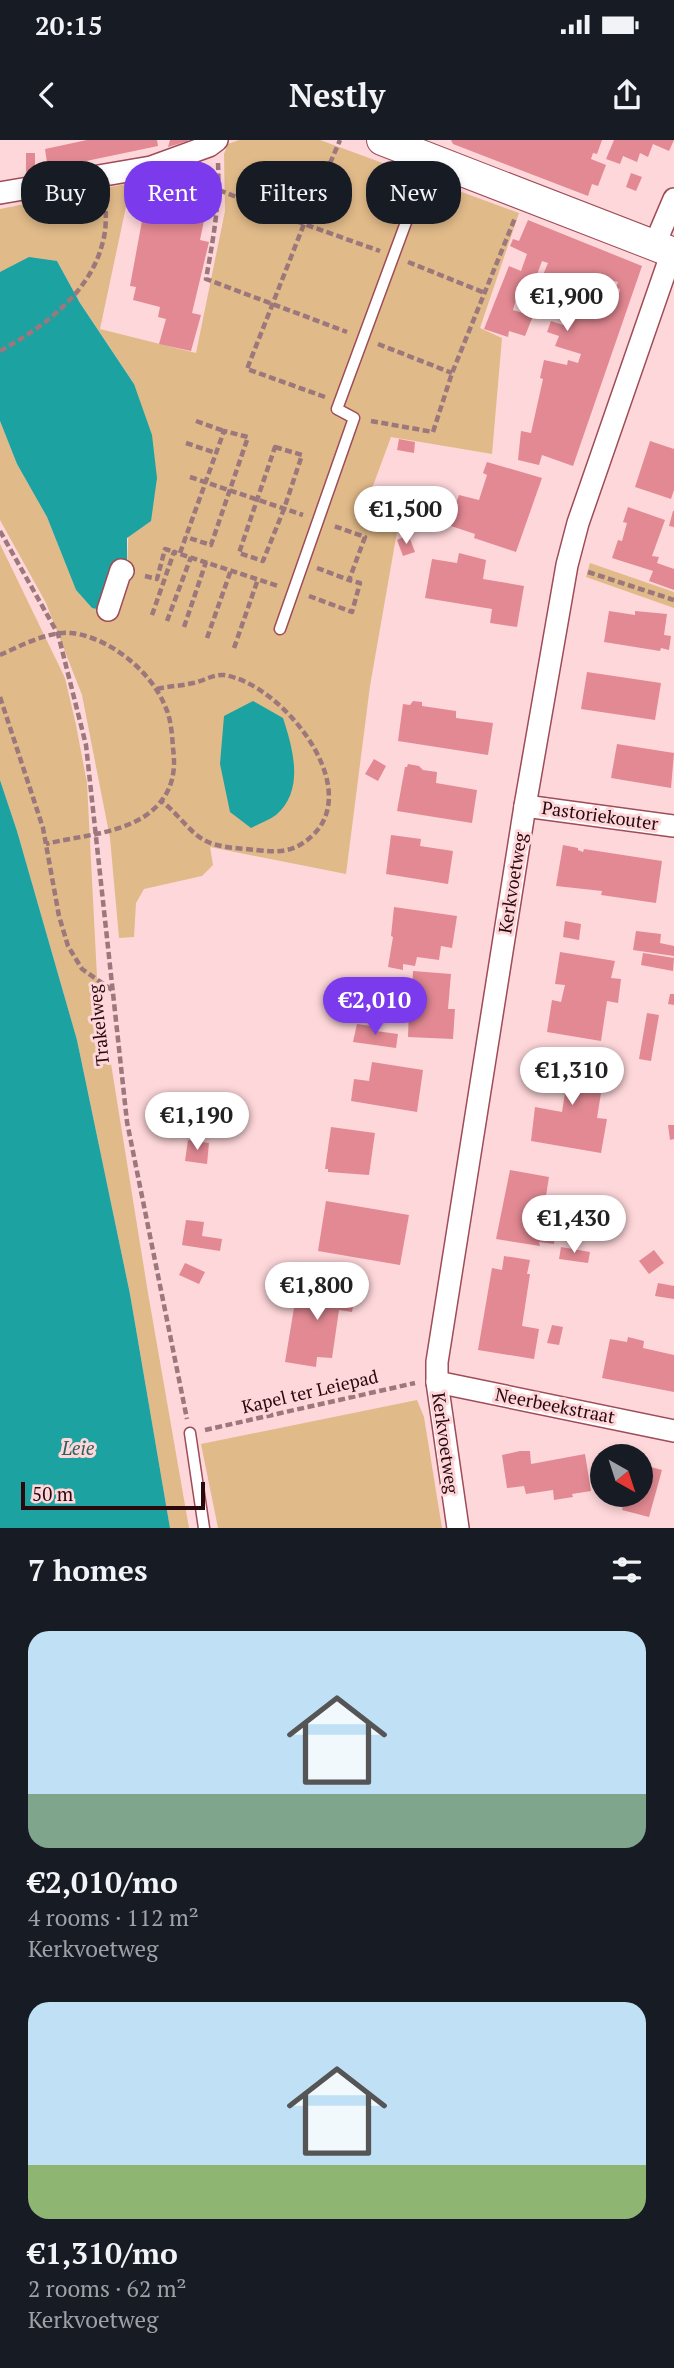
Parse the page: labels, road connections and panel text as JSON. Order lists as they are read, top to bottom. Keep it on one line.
{"streets":{"street":["Pastoriekouter","Kerkvoetweg","Neerbeekstraat"],"path":["Trakelweg","Kapel ter Leiepad"]},"crossings":[["Pastoriekouter","Kerkvoetweg"],["Kerkvoetweg","Kapel ter Leiepad"],["Kerkvoetweg","Neerbeekstraat"],["Trakelweg","Kapel ter Leiepad"],["Kapel ter Leiepad","Neerbeekstraat"]],"water":["Leie"],"scale_bar":"50 m","north":"bottom right","page":{"status":"20:15","header":"Nestly","chip":["Buy","Rent","Filters","New"],"price":["€1,900","€1,500","€2,010","€1,310","€1,190","€1,430","€1,800"],"scale":"50 m","heading":"7 homes","list":[{"name":"€2,010/mo","note":"4 rooms · 112 m² · Kerkvoetweg"},{"name":"€1,310/mo","note":"2 rooms · 62 m² · Kerkvoetweg"}]}}
